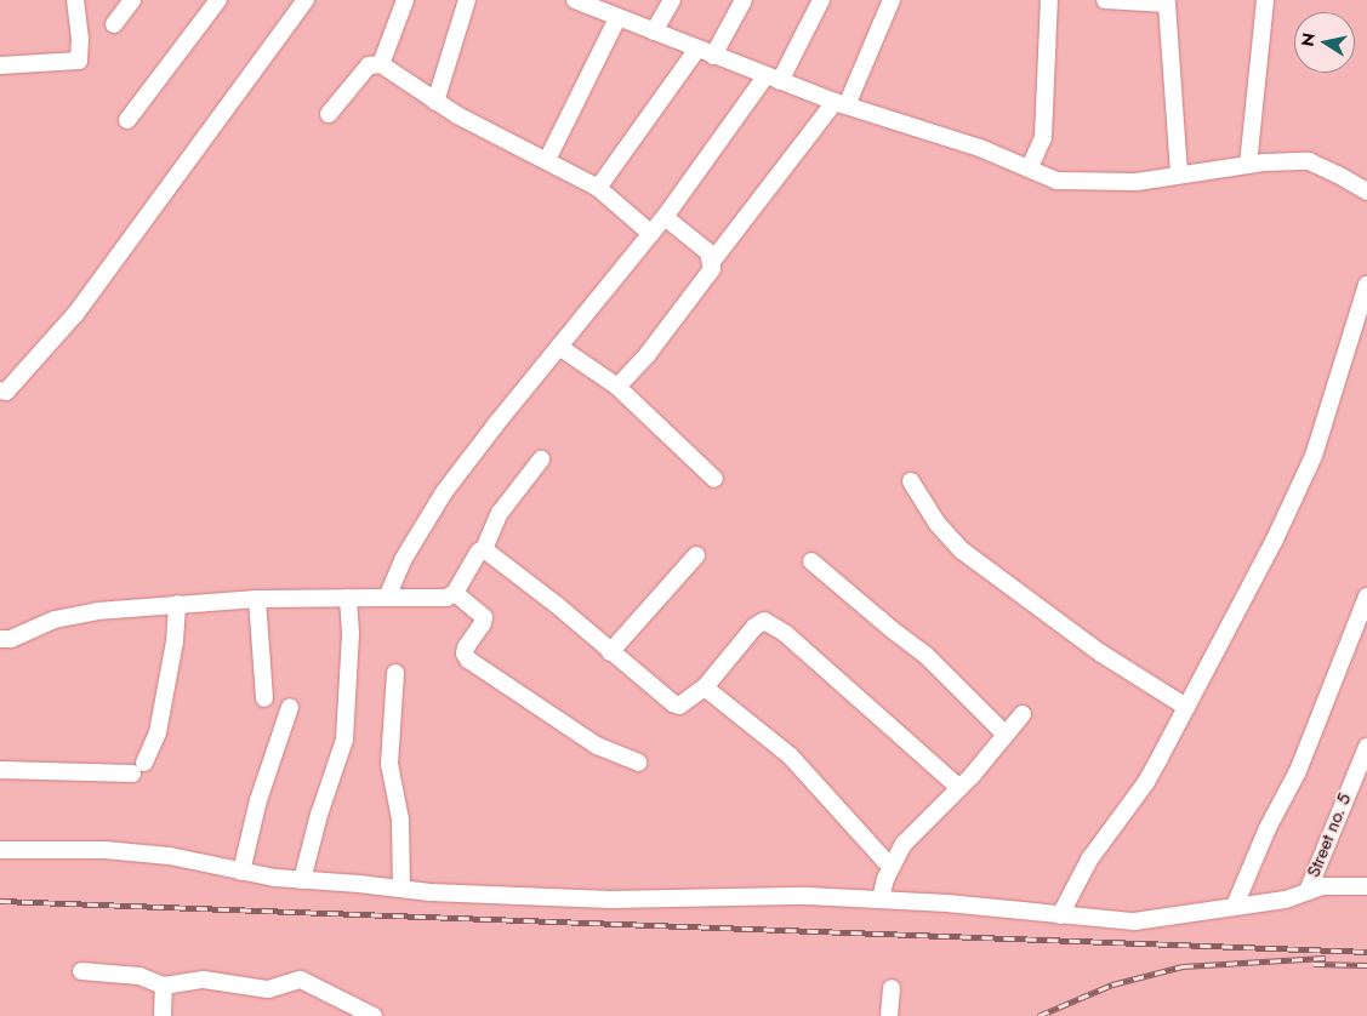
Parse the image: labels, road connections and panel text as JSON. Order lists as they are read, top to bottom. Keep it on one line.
{"streets":{"street":["Street no. 5"]},"north":"left"}
